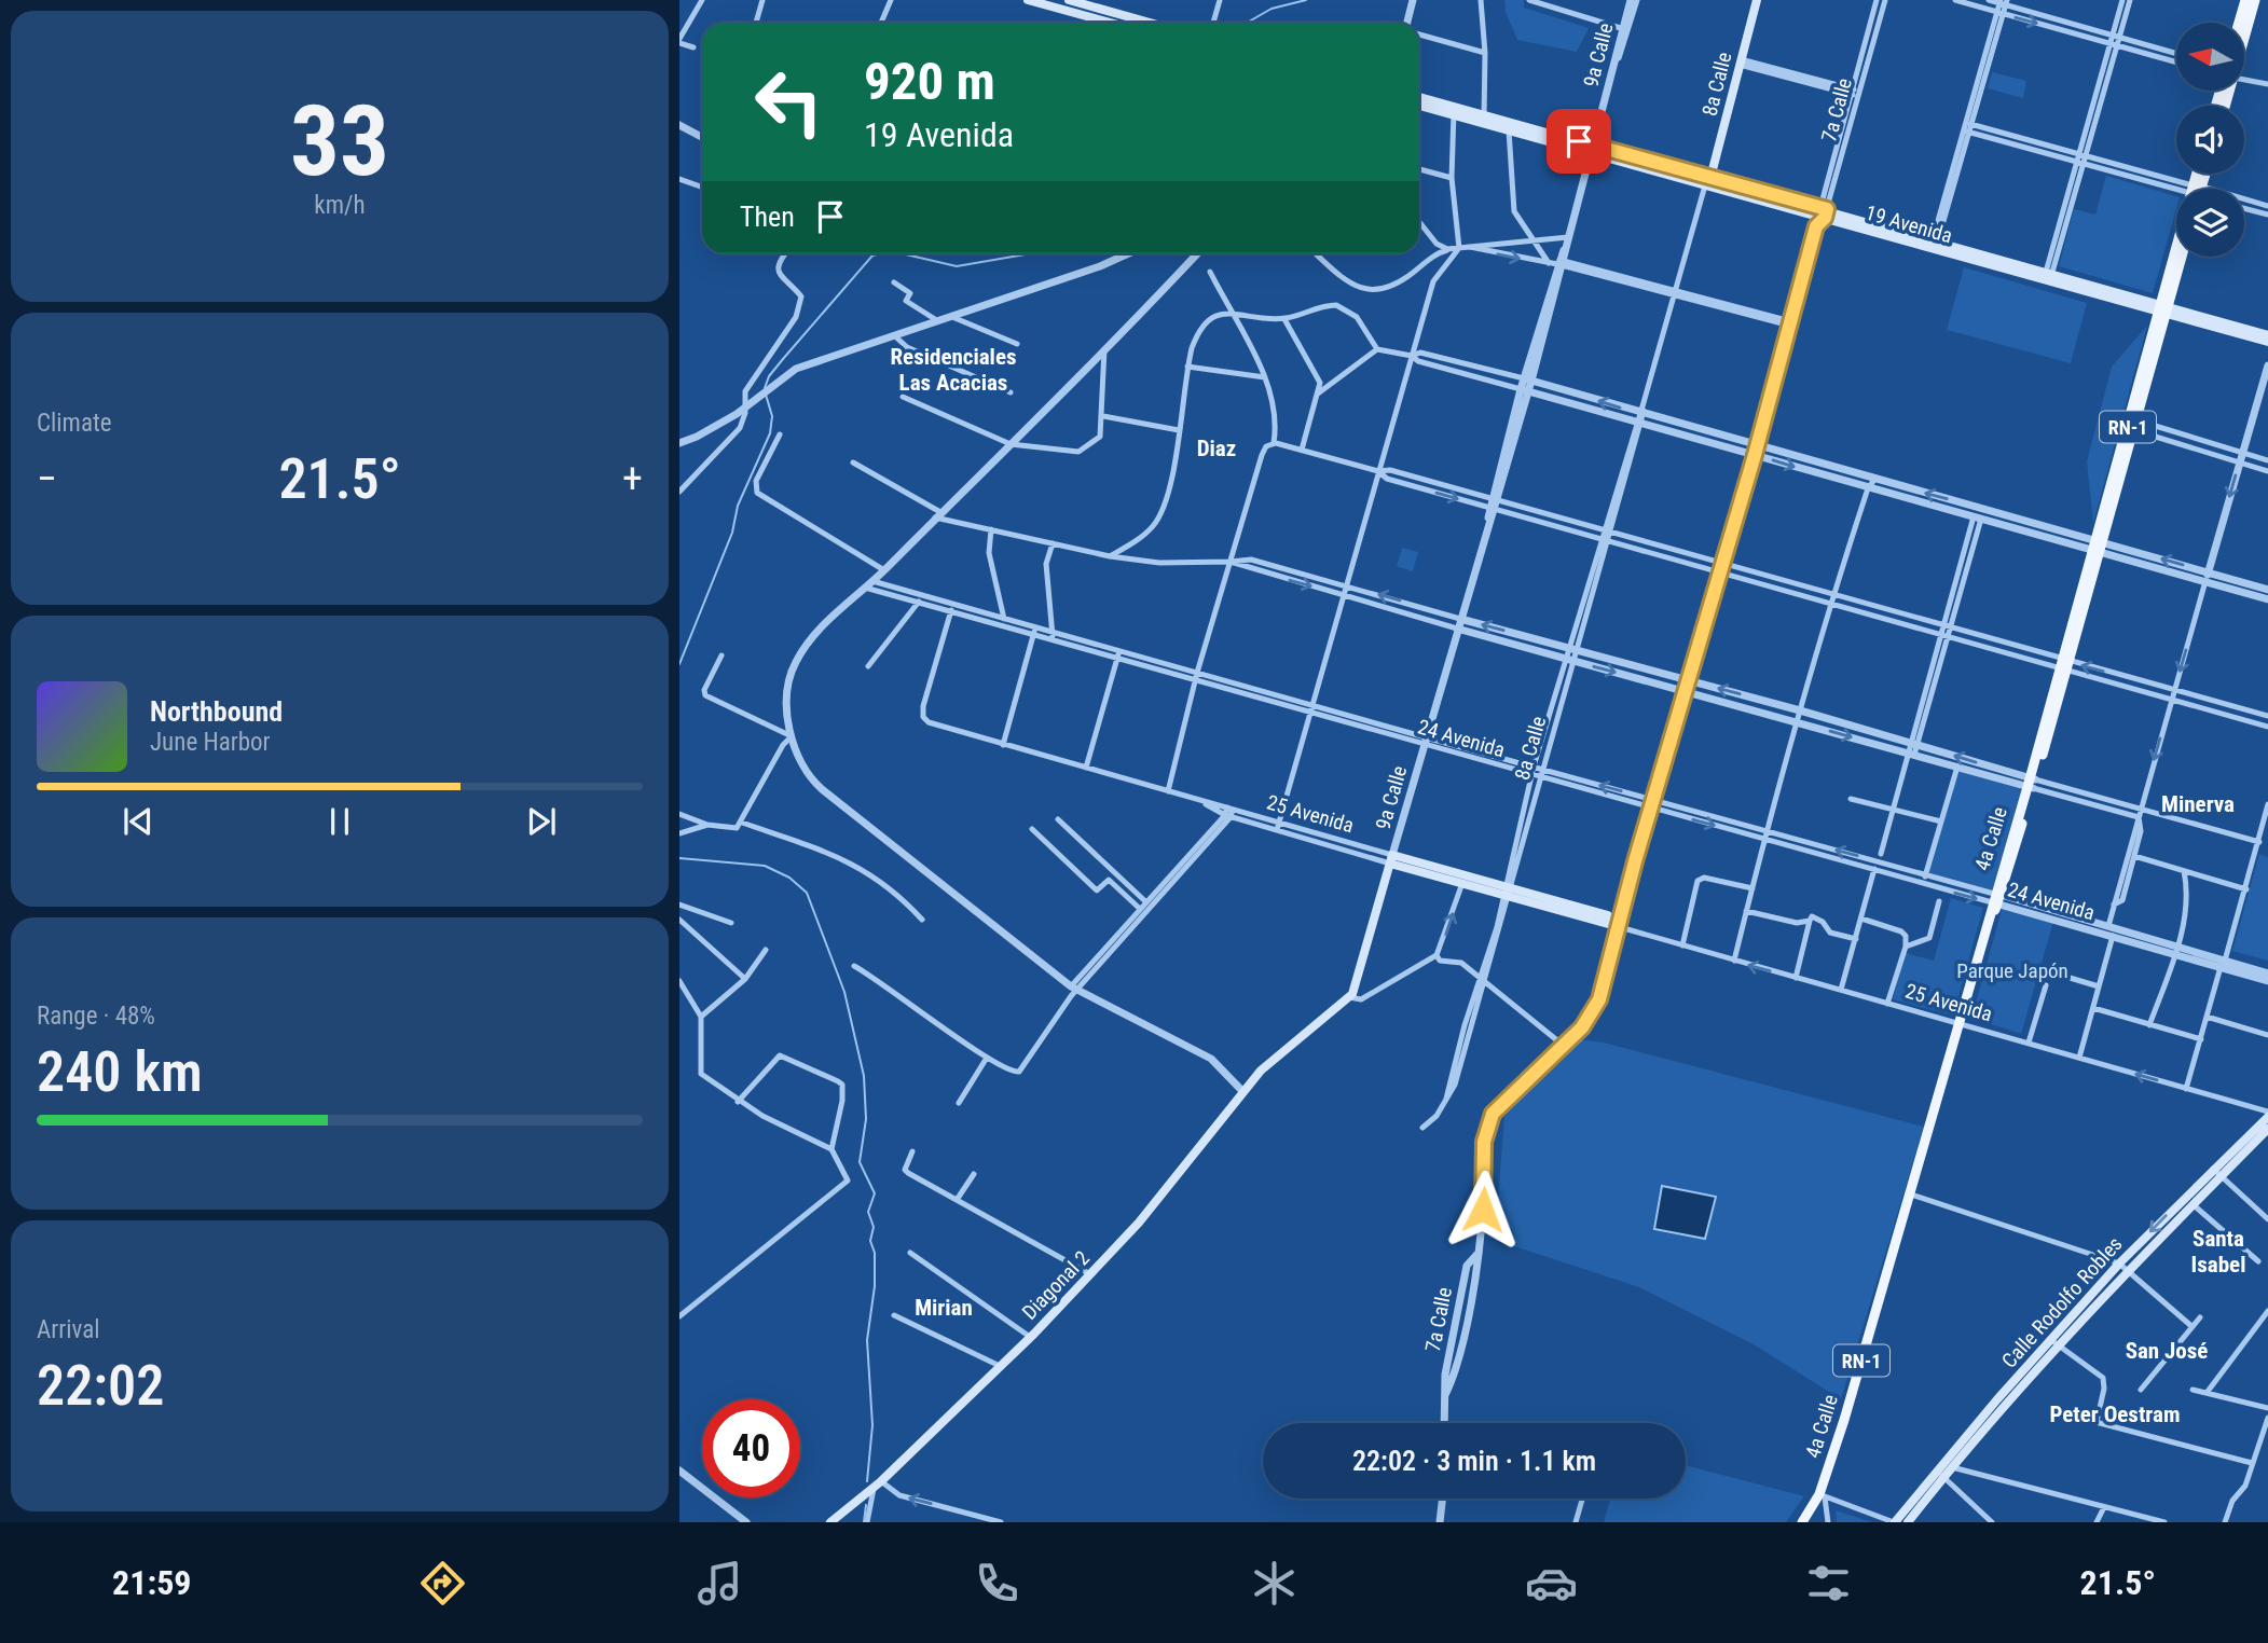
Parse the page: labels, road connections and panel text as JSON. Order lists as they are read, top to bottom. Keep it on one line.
{"streets":{"main road":["9a Calle","8a Calle","7a Calle","19 Avenida","RN-1","25 Avenida","4a Calle","Diagonal 2","Calle Rodolfo Robles"],"street":["24 Avenida"]},"crossings":[["9a Calle","24 Avenida"],["9a Calle","25 Avenida"],["9a Calle","Diagonal 2"],["8a Calle","19 Avenida"],["8a Calle","24 Avenida"],["8a Calle","25 Avenida"],["7a Calle","19 Avenida"],["7a Calle","24 Avenida"],["7a Calle","25 Avenida"],["19 Avenida","4a Calle"],["24 Avenida","25 Avenida"],["24 Avenida","4a Calle"],["25 Avenida","4a Calle"],["25 Avenida","Calle Rodolfo Robles"]],"districts":["Residenciales Las Acacias","Diaz","Minerva","Santa Isabel","Mirian","San José","Peter Oestram"],"parks":["Parque Japón"],"north":"left","page":{"tile":[["33","km/h"],"Climate",["Range · 48%","240 km"],["Arrival","22:02"]],"turn":["920 m","19 Avenida"],"then":"Then","heat":["−","21.5°","+"],"song":["Northbound","June Harbor"],"limit":"40","trip":"22:02 · 3 min · 1.1 km","tabs":["21:59","21.5°"]}}
